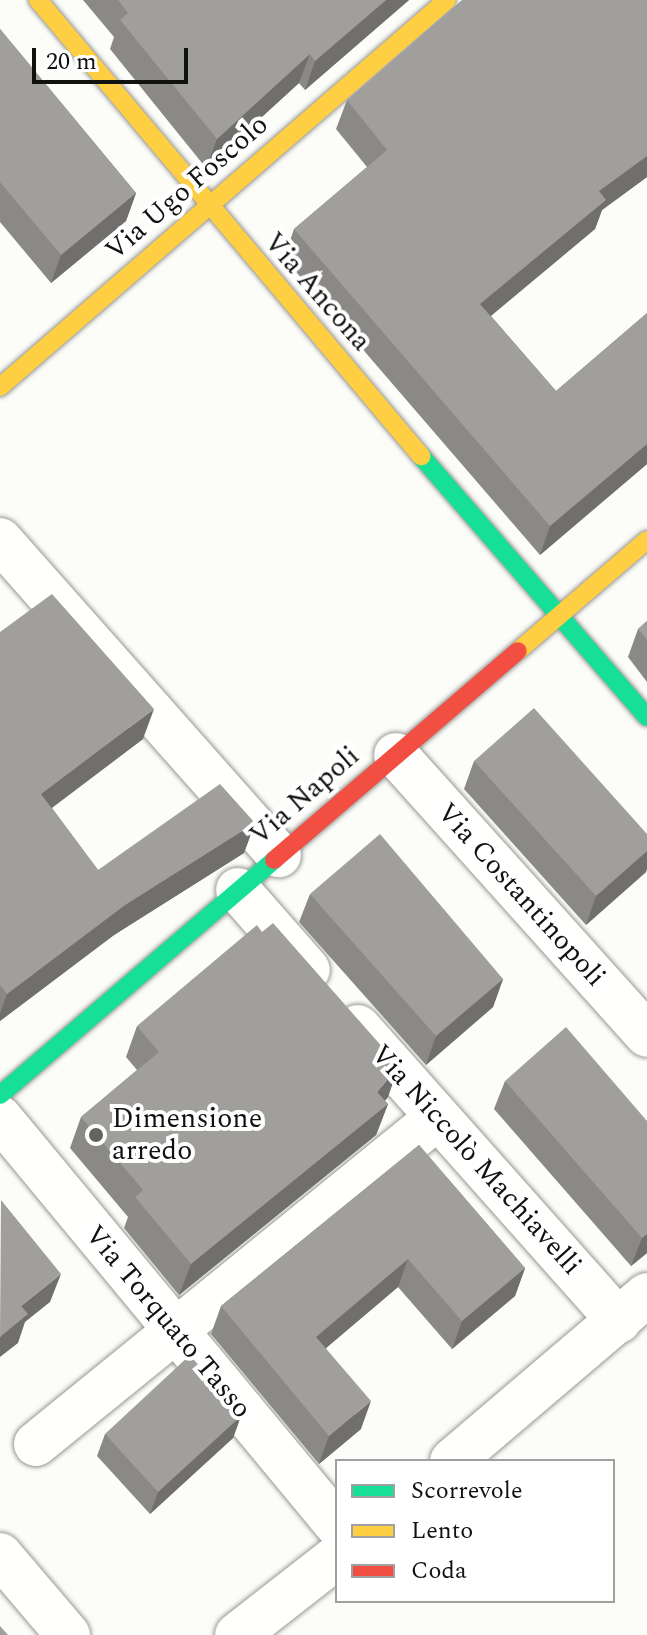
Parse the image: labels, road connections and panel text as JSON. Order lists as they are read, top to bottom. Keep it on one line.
{"streets":{"street":["Via Ugo Foscolo","Via Ancona","Via Napoli","Via Costantinopoli","Via Niccolò Machiavelli","Via Torquato Tasso"]},"crossings":[["Via Ugo Foscolo","Via Ancona"],["Via Ancona","Via Napoli"],["Via Napoli","Via Costantinopoli"],["Via Napoli","Via Niccolò Machiavelli"],["Via Napoli","Via Torquato Tasso"]],"places":["Dimensione arredo"],"legend":["Scorrevole","Lento","Coda"],"scale_bar":"20 m"}
